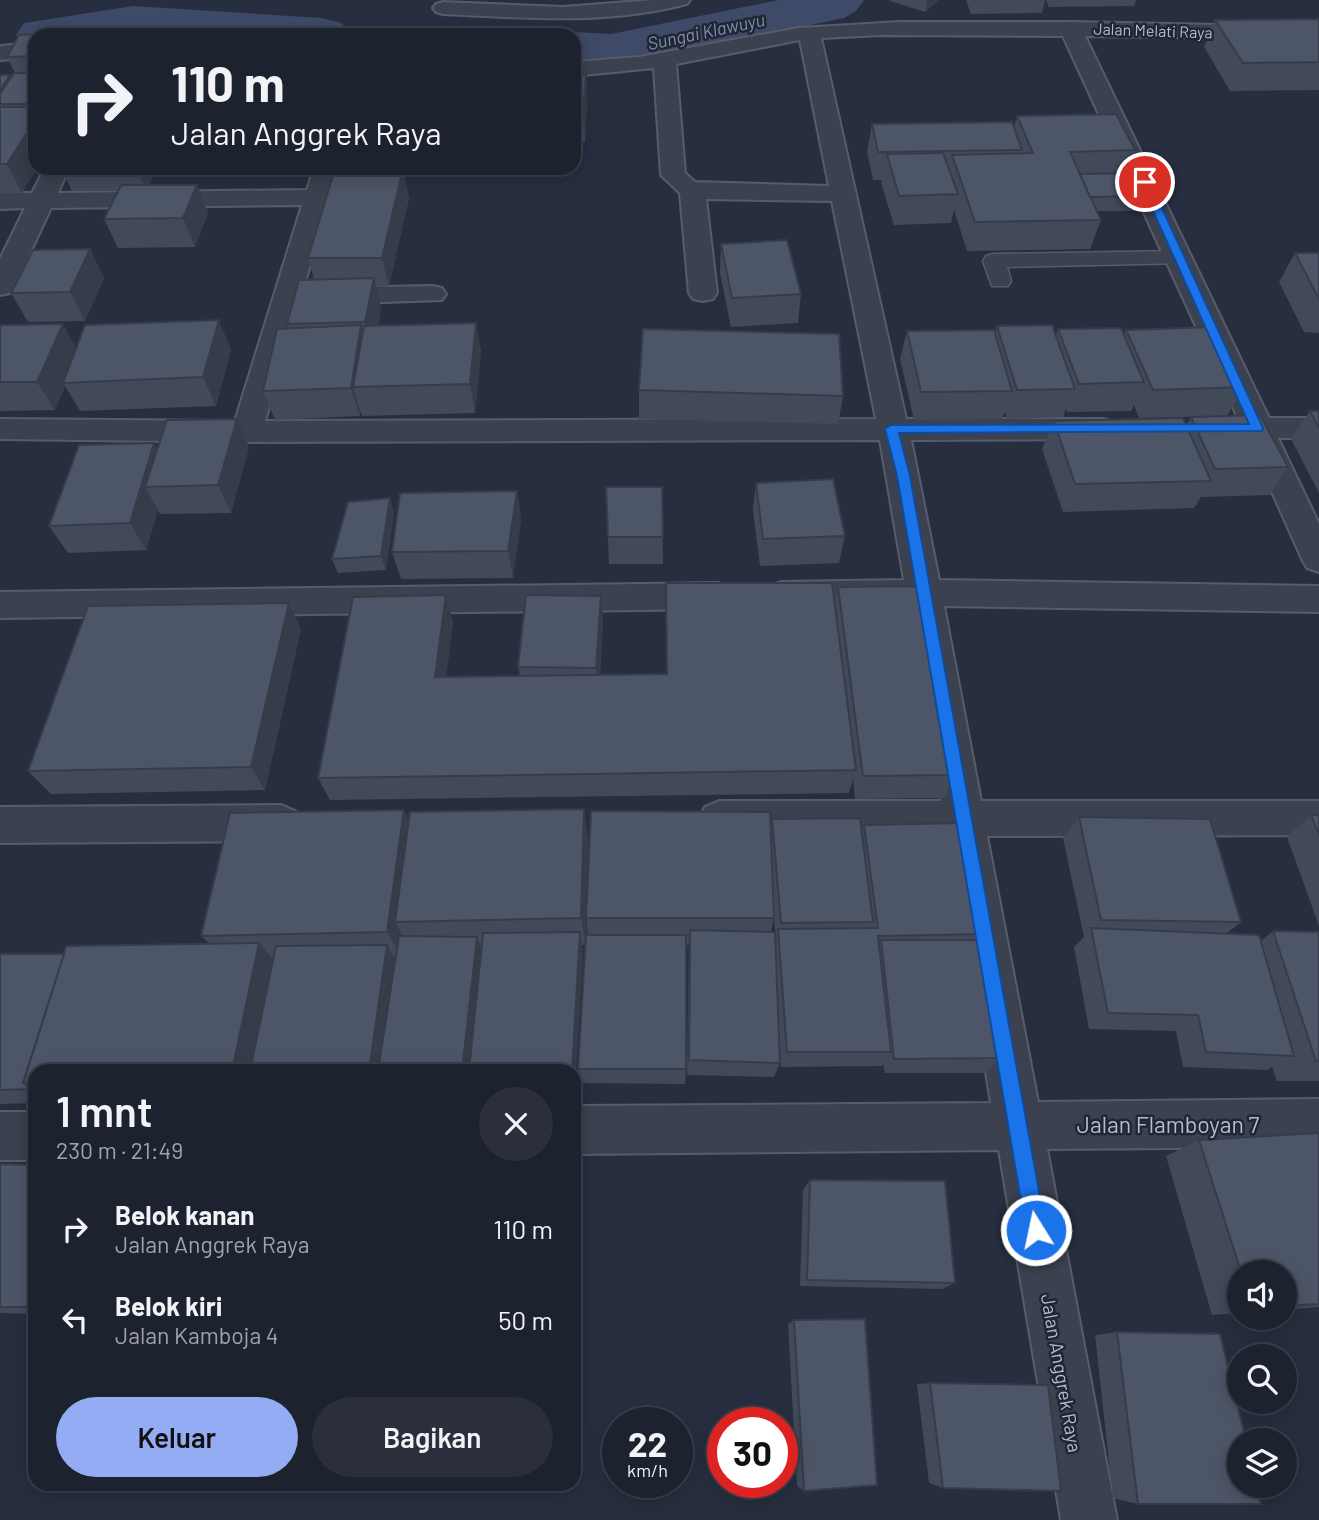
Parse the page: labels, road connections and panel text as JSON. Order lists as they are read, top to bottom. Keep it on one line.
{"streets":{"street":["Jalan Melati Raya","Jalan Flamboyan 7","Jalan Anggrek Raya"]},"crossings":[["Jalan Melati Raya","Jalan Anggrek Raya"],["Jalan Flamboyan 7","Jalan Anggrek Raya"]],"water":["Sungai Klawuyu"],"page":{"turn":["110 m","Jalan Anggrek Raya"],"heading":["1 mnt","230 m · 21:49"],"list":[{"name":"Belok kanan","note":"Jalan Anggrek Raya","value":"110 m"},{"name":"Belok kiri","note":"Jalan Kamboja 4","value":"50 m"}],"buttons":["Keluar","Bagikan"],"speed":"22 km/h","limit":"30"}}
